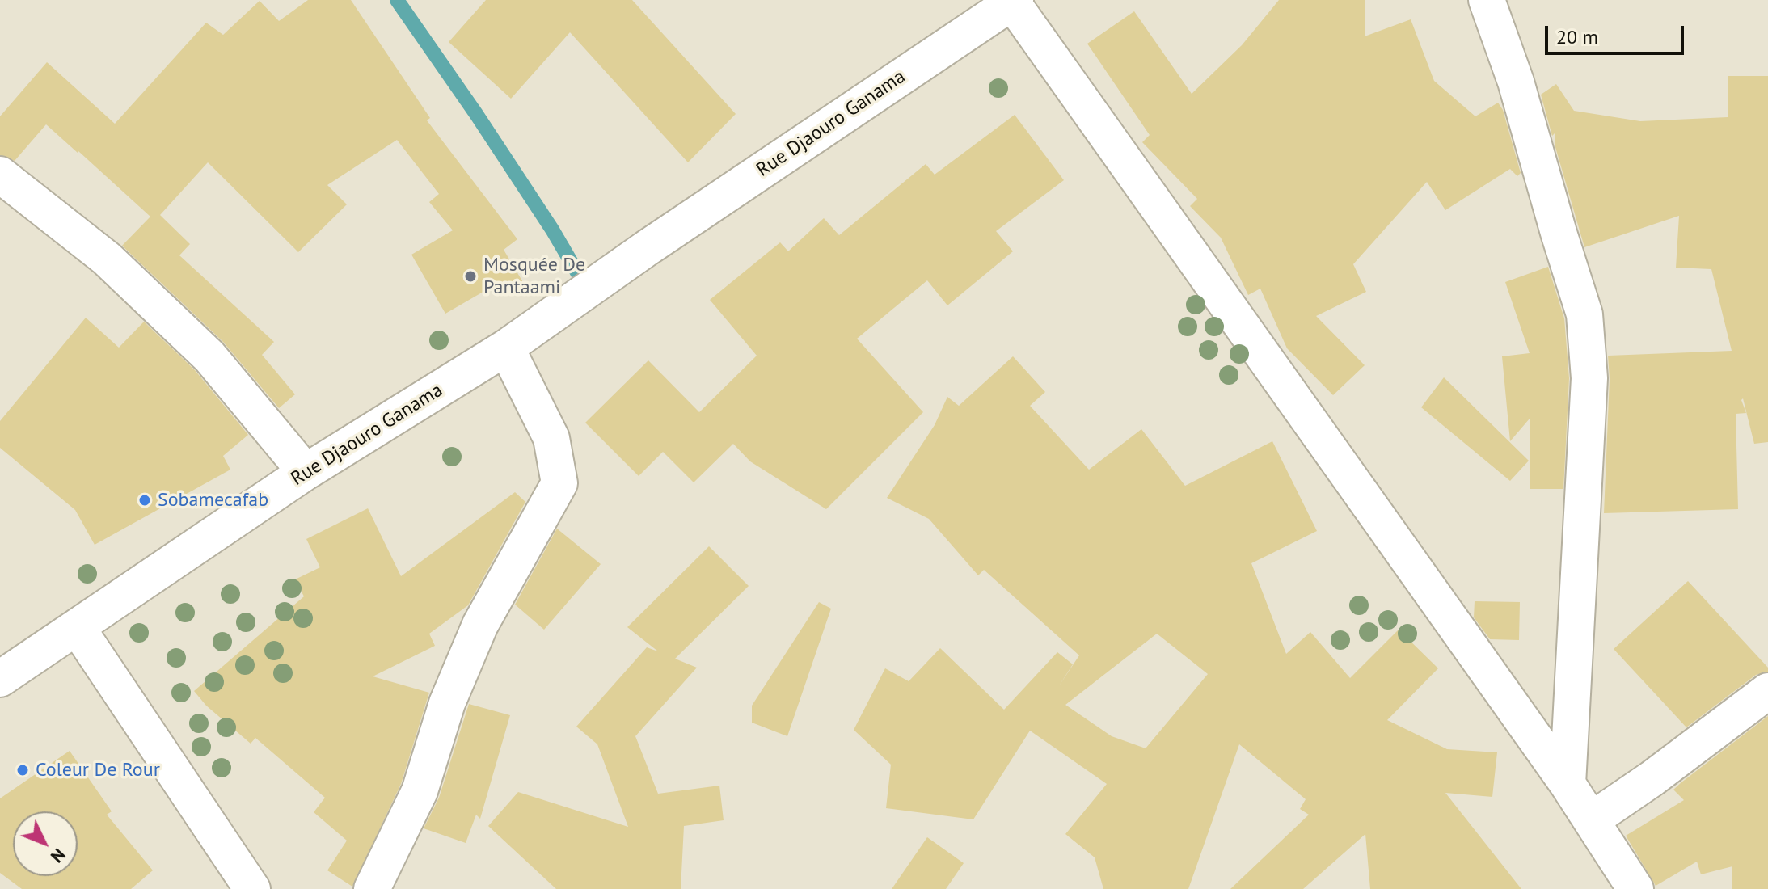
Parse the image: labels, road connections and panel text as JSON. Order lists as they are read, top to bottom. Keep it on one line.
{"streets":{"street":["Rue Djaouro Ganama"]},"places":["Mosquée De Pantaami","Sobamecafab","Coleur De Rour"],"scale_bar":"20 m","north":"bottom right"}
